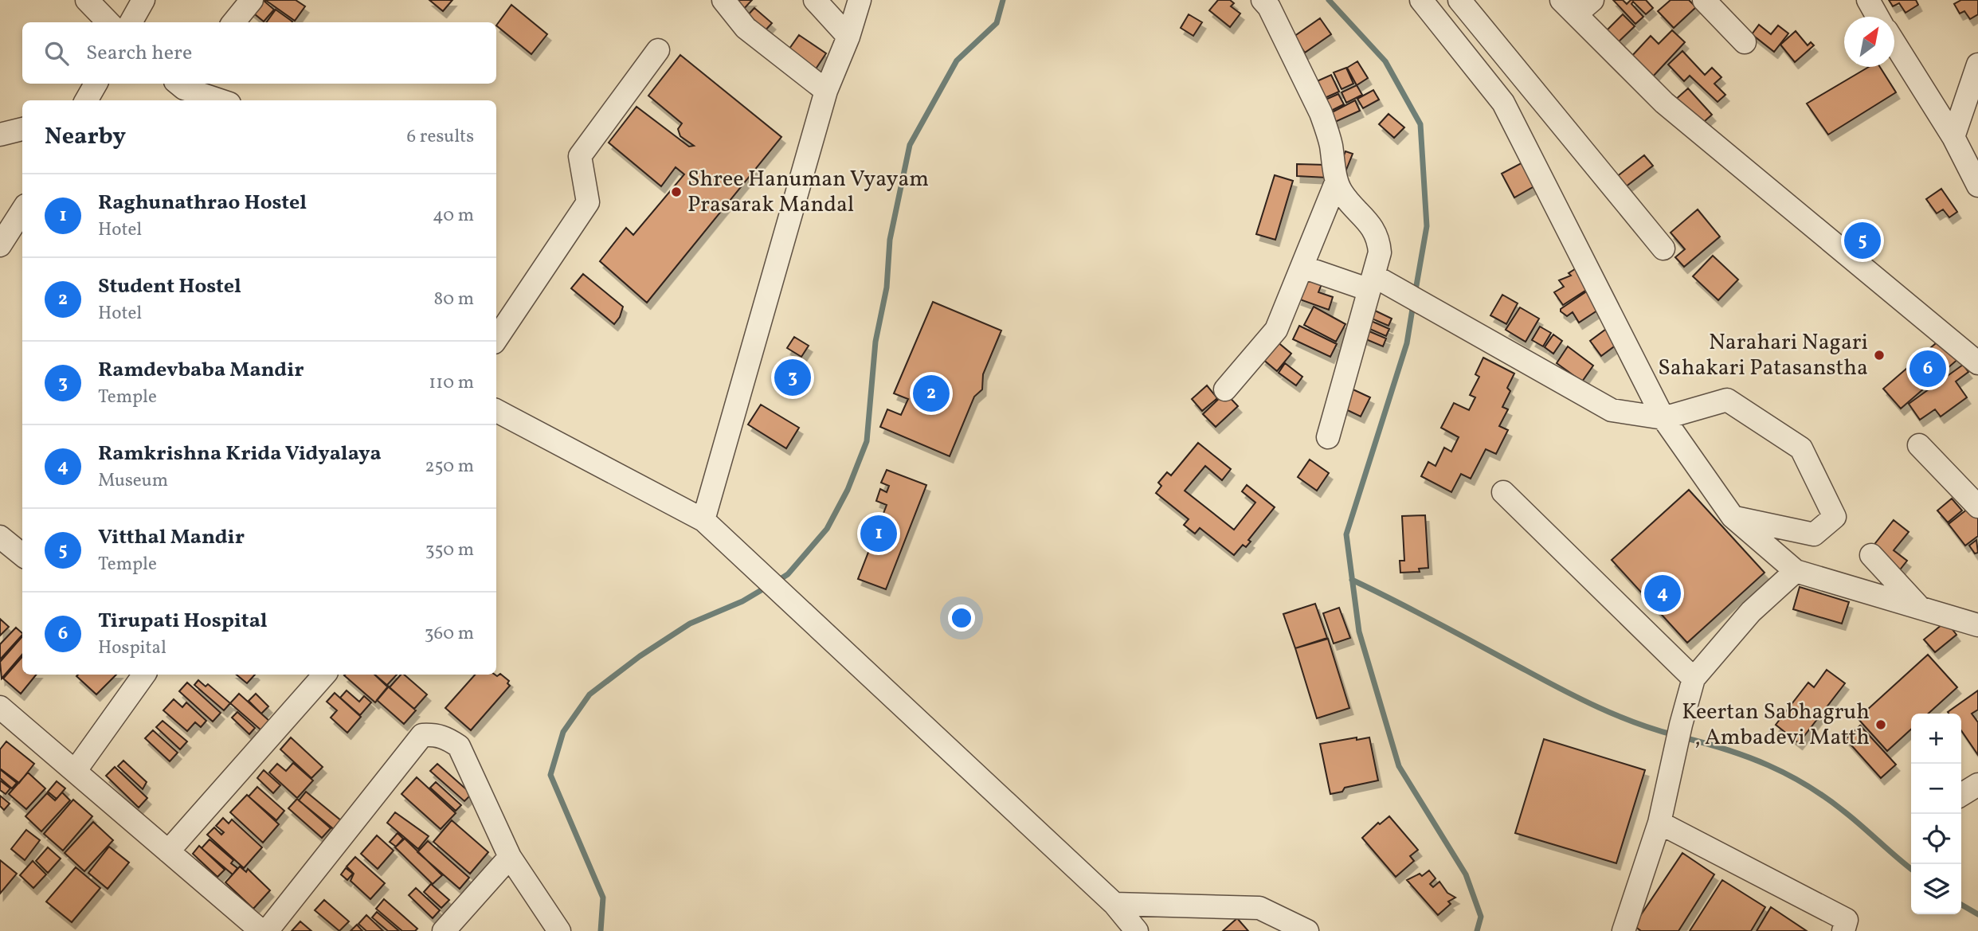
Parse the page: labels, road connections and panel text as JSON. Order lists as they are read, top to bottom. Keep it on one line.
{"places":["Shree Hanuman Vyayam Prasarak Mandal","Narahari Nagari Sahakari Patasanstha","Keertan Sabhagruh , Ambadevi Matth"],"north":"top right","page":{"search":"Search here","heading":["Nearby","6 results"],"list":[{"mark":"1","name":"Raghunathrao Hostel","note":"Hotel","value":"40 m"},{"mark":"2","name":"Student Hostel","note":"Hotel","value":"80 m"},{"mark":"3","name":"Ramdevbaba Mandir","note":"Temple","value":"110 m"},{"mark":"4","name":"Ramkrishna Krida Vidyalaya","note":"Museum","value":"250 m"},{"mark":"5","name":"Vitthal Mandir","note":"Temple","value":"350 m"},{"mark":"6","name":"Tirupati Hospital","note":"Hospital","value":"360 m"}],"pins":["5","6","3","2","1","4"],"map_buttons":["+","−"]}}
